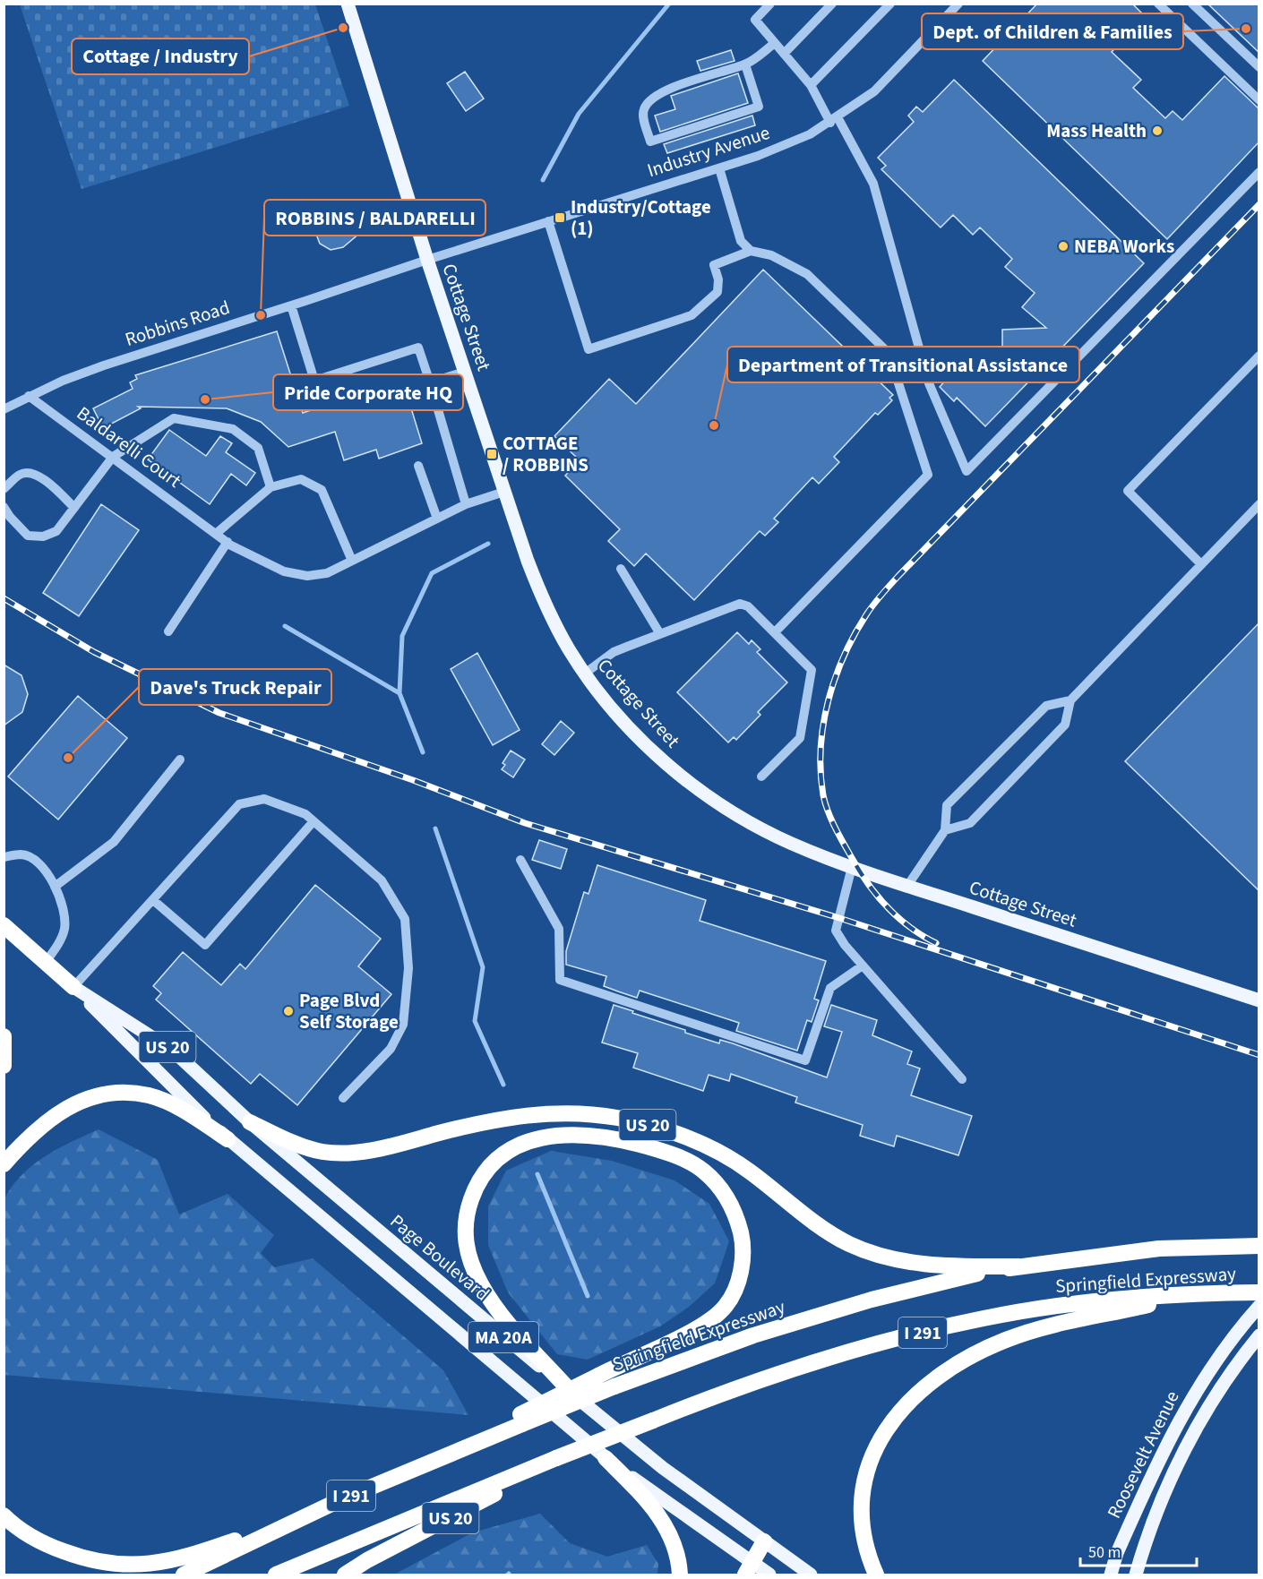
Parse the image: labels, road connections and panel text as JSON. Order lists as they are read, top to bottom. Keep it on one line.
{"streets":{"highway":["US 20","Page Boulevard","Springfield Expressway","I 291"],"main road":["Cottage Street","MA 20A","Roosevelt Avenue"],"street":["Industry Avenue","Robbins Road","Baldarelli Court"]},"crossings":[["Industry Avenue","Cottage Street"],["Industry Avenue","Robbins Road"],["Cottage Street","Robbins Road"],["Cottage Street","Baldarelli Court"],["Robbins Road","Baldarelli Court"],["US 20","Page Boulevard"],["US 20","Springfield Expressway"]],"places":{"other":["Cottage / Industry","Dept. of Children & Families","Mass Health","NEBA Works","ROBBINS / BALDARELLI","Pride Corporate HQ","Department of Transitional Assistance","Dave's Truck Repair","Page Blvd Self Storage"],"transit":["Industry/Cottage (1)","COTTAGE / ROBBINS"]},"scale_bar":"50 m"}
